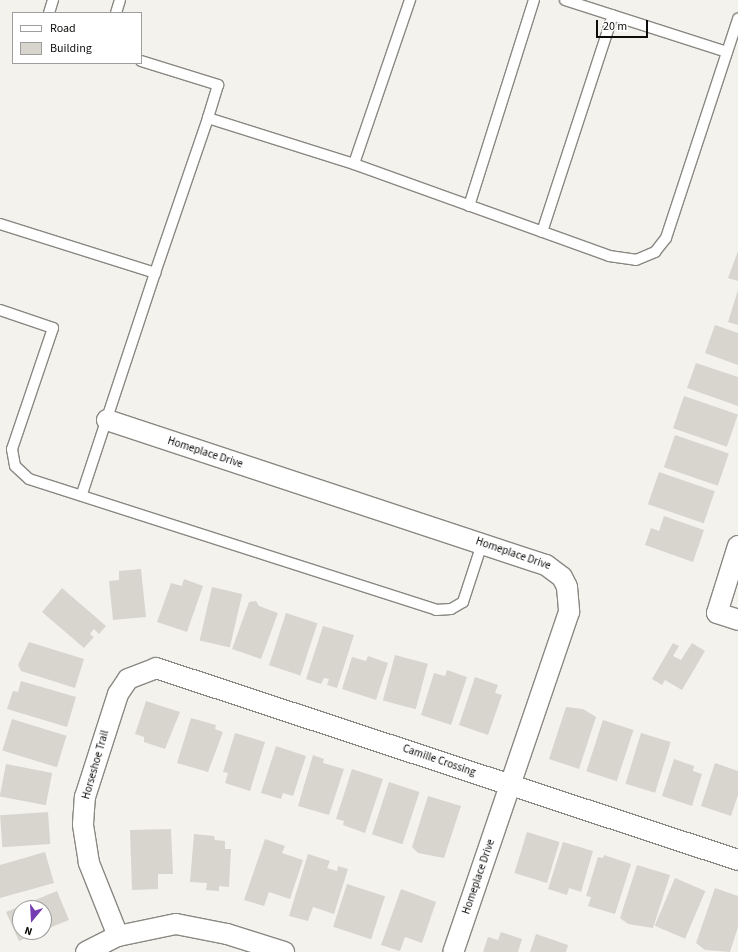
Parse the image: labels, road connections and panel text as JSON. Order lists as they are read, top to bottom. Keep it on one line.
{"streets":{"street":["Homeplace Drive","Camille Crossing","Horseshoe Trail"]},"crossings":[["Homeplace Drive","Camille Crossing"],["Camille Crossing","Horseshoe Trail"]],"legend":["Road","Building"],"scale_bar":"20 m","north":"bottom"}
